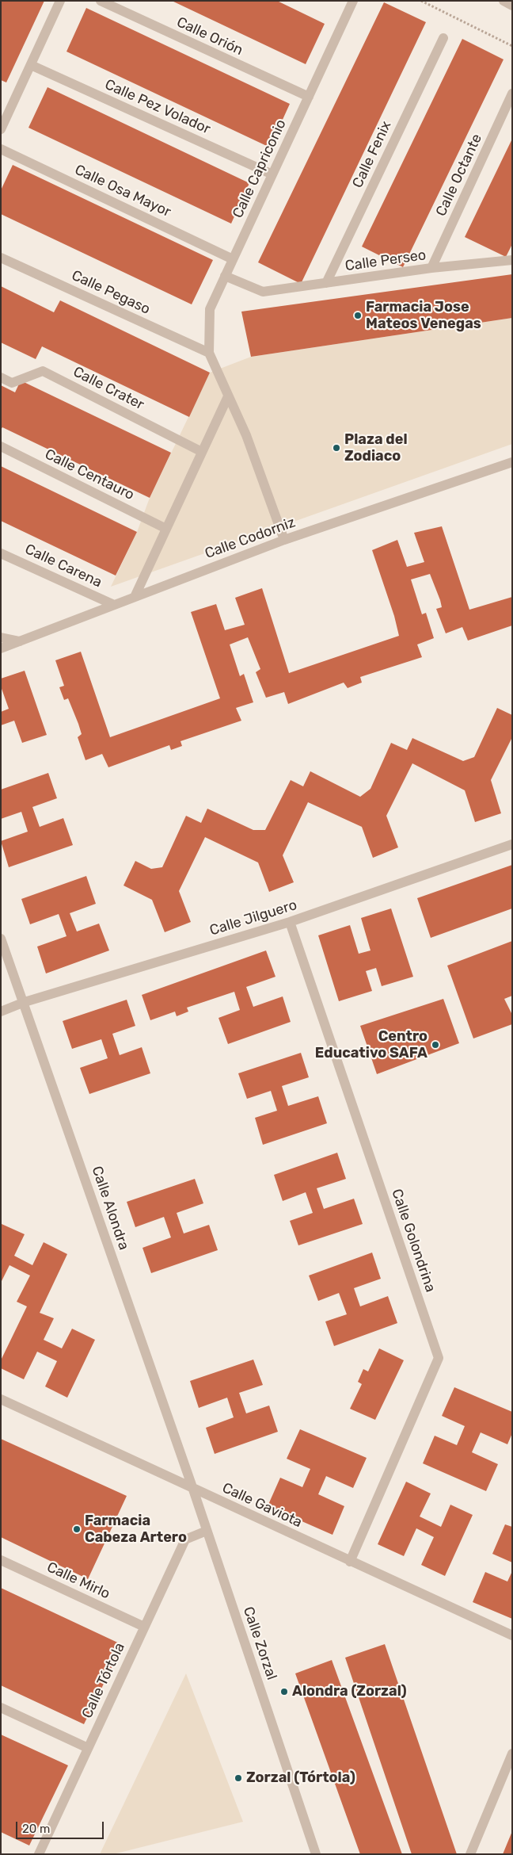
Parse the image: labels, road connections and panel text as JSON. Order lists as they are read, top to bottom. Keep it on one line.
{"streets":{"street":["Calle Orión","Calle Pez Volador","Calle Fenix","Calle Capriconio","Calle Octante","Calle Osa Mayor","Calle Perseo","Calle Pegaso","Calle Crater","Calle Centauro","Calle Codorniz","Calle Carena","Calle Jilguero","Calle Alondra","Calle Golondrina","Calle Gaviota","Calle Mirlo","Calle Zorzal","Calle Tórtola"]},"crossings":[["Calle Orión","Calle Capriconio"],["Calle Pez Volador","Calle Capriconio"],["Calle Fenix","Calle Perseo"],["Calle Capriconio","Calle Osa Mayor"],["Calle Capriconio","Calle Perseo"],["Calle Capriconio","Calle Pegaso"],["Calle Octante","Calle Perseo"],["Calle Codorniz","Calle Carena"],["Calle Jilguero","Calle Alondra"],["Calle Jilguero","Calle Golondrina"],["Calle Alondra","Calle Gaviota"],["Calle Alondra","Calle Zorzal"],["Calle Golondrina","Calle Gaviota"],["Calle Gaviota","Calle Zorzal"],["Calle Mirlo","Calle Tórtola"],["Calle Zorzal","Calle Tórtola"]],"places":["Farmacia Jose Mateos Venegas","Plaza del Zodiaco","Centro Educativo SAFA","Farmacia Cabeza Artero","Alondra (Zorzal)","Zorzal (Tórtola)"],"scale_bar":"20 m"}
